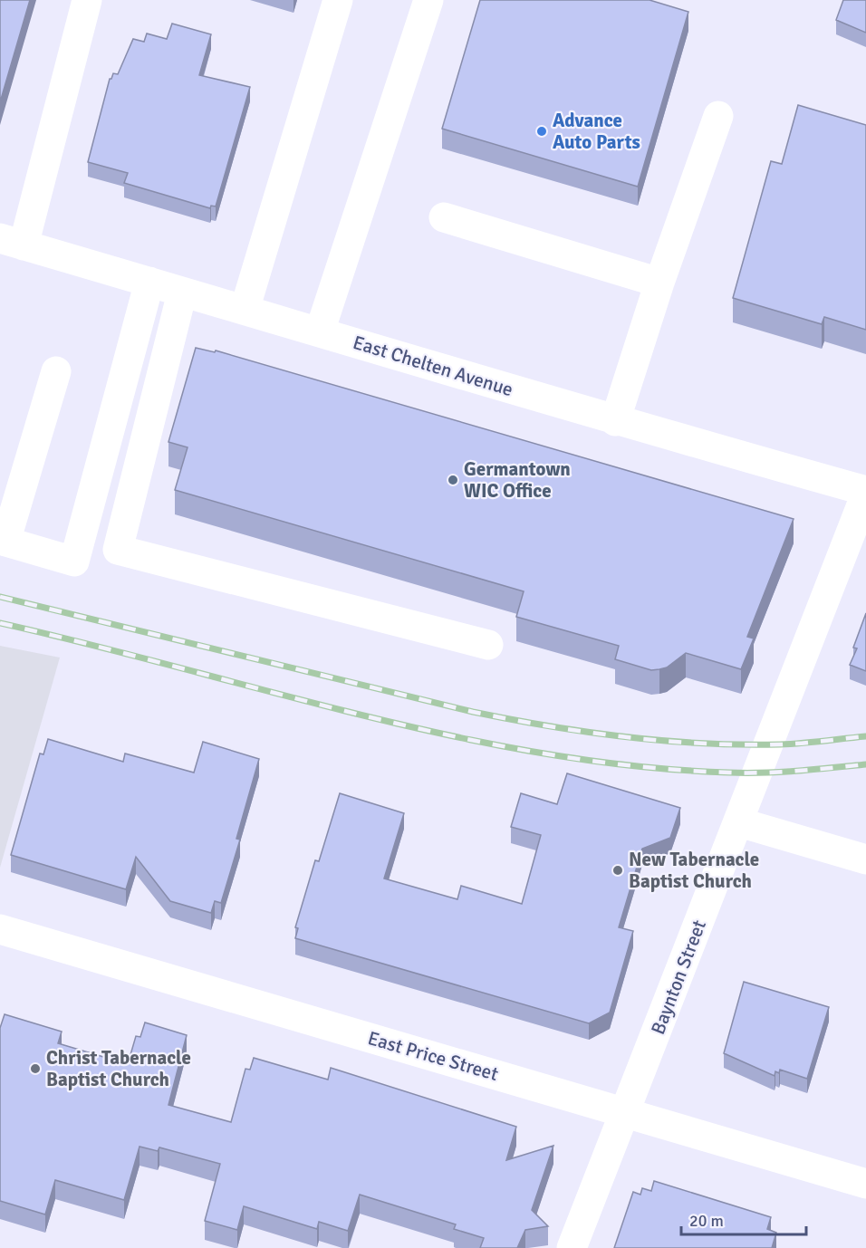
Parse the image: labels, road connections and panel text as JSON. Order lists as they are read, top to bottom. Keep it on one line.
{"streets":{"street":["East Chelten Avenue","Baynton Street","East Price Street"]},"crossings":[["East Chelten Avenue","Baynton Street"],["Baynton Street","East Price Street"]],"places":["Advance Auto Parts","Germantown WIC Office","New Tabernacle Baptist Church","Christ Tabernacle Baptist Church"],"scale_bar":"20 m"}
